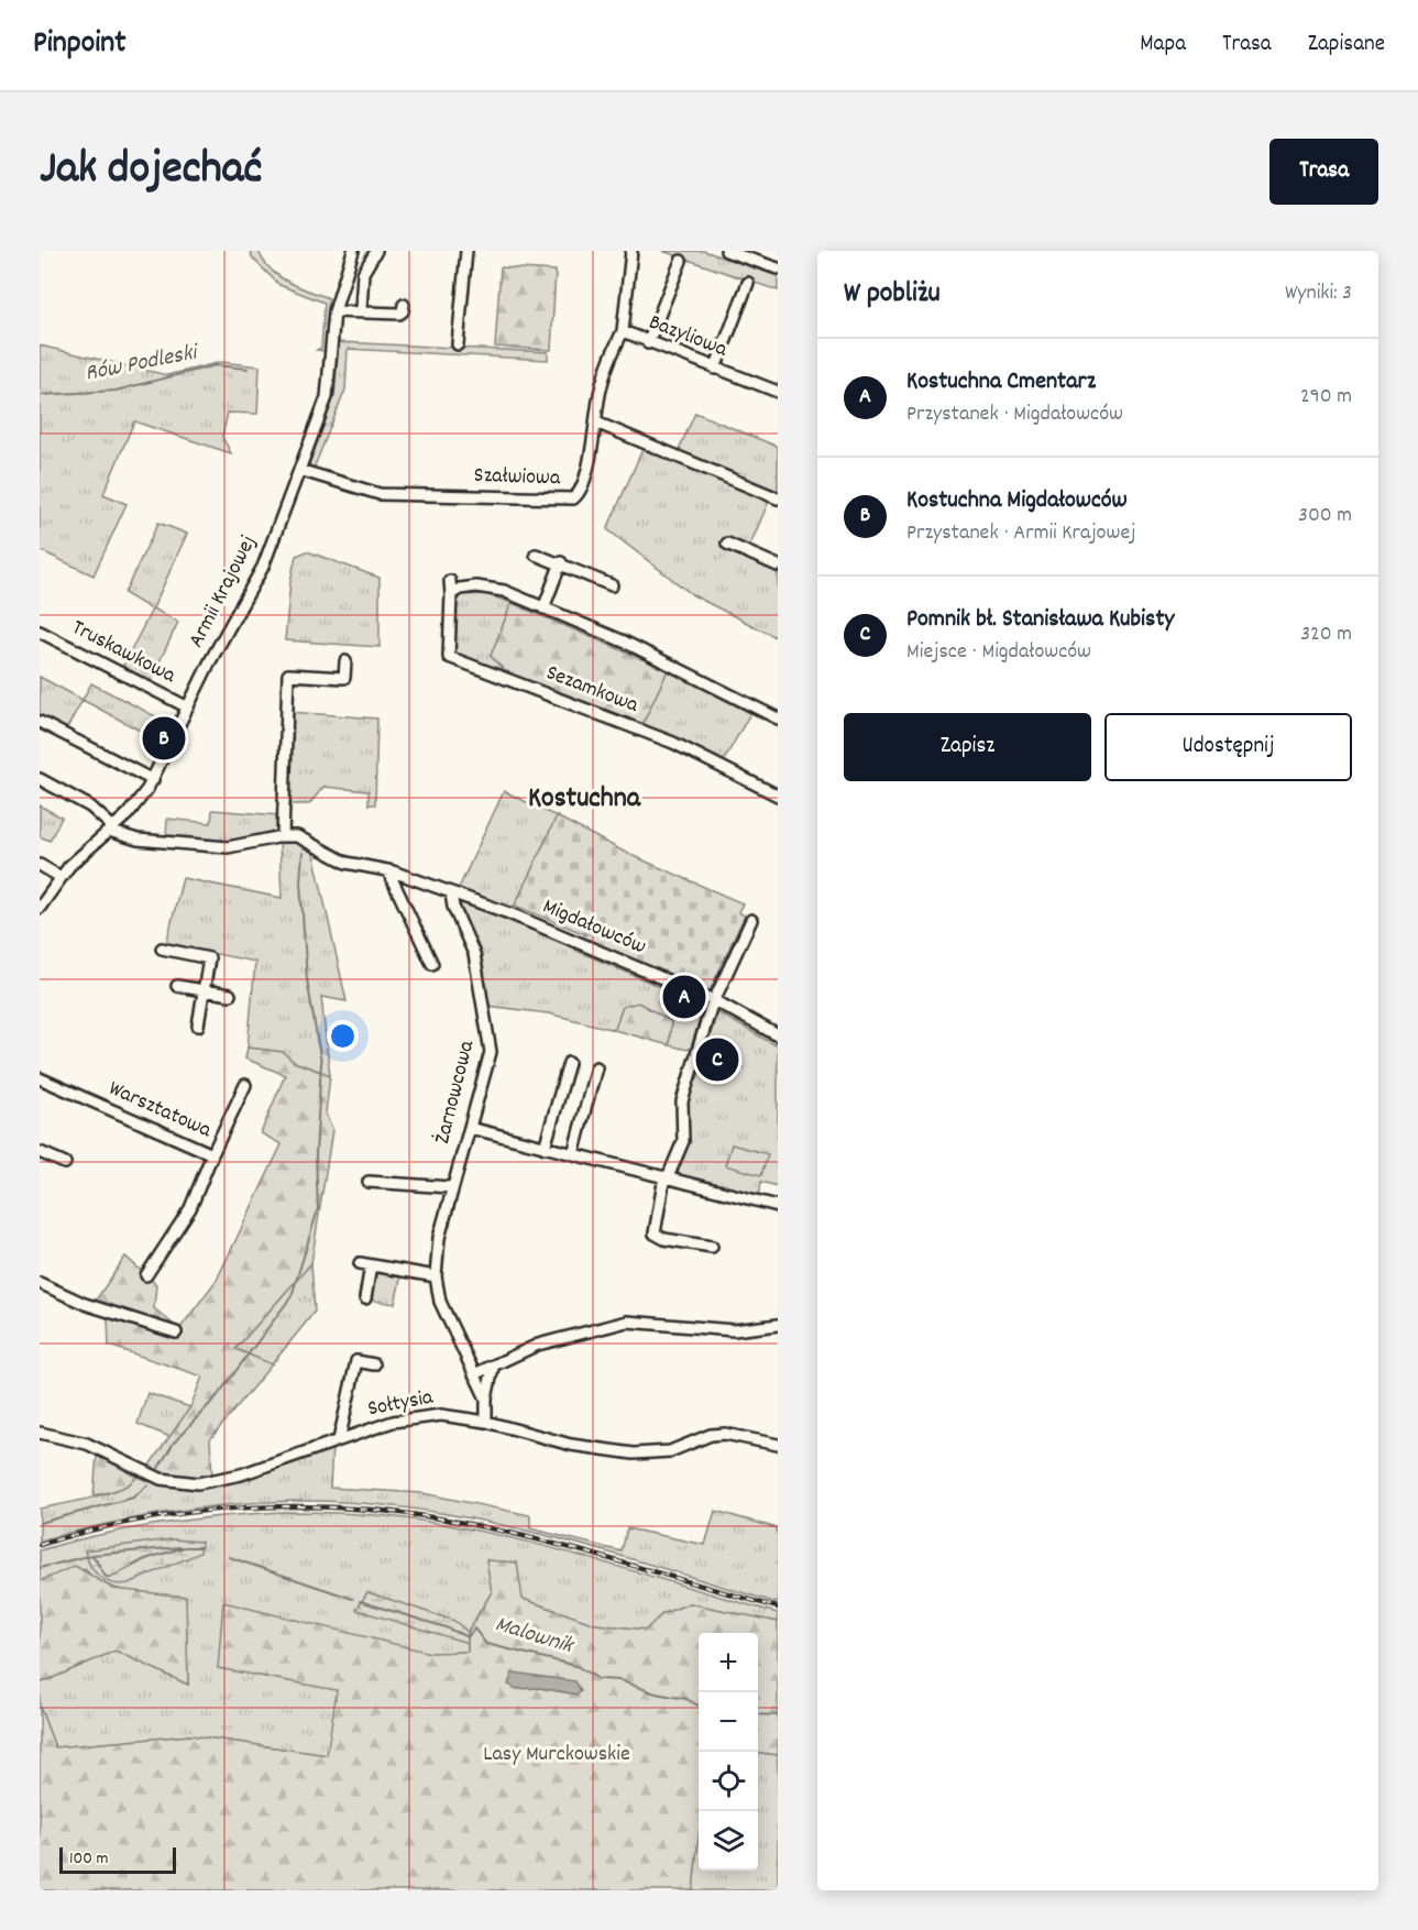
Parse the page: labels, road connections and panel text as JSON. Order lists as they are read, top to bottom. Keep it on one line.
{"streets":{"street":["Bazyliowa","Szałwiowa","Armii Krajowej","Truskawkowa","Sezamkowa","Migdałowców","Żarnowcowa","Warsztatowa","Sołtysia"]},"crossings":[["Bazyliowa","Szałwiowa"],["Szałwiowa","Armii Krajowej"],["Armii Krajowej","Truskawkowa"],["Armii Krajowej","Migdałowców"],["Migdałowców","Żarnowcowa"],["Żarnowcowa","Sołtysia"]],"districts":["Kostuchna"],"water":["Rów Podleski","Malownik"],"parks":["Lasy Murckowskie"],"scale_bar":"100 m","page":{"header":"Pinpoint","nav":["Mapa","Trasa","Zapisane"],"title":"Jak dojechać","buttons":["Trasa",["Zapisz","Udostępnij"]],"heading":["W pobliżu","Wyniki: 3"],"list":[{"mark":"A","name":"Kostuchna Cmentarz","note":"Przystanek · Migdałowców","value":"290 m"},{"mark":"B","name":"Kostuchna Migdałowców","note":"Przystanek · Armii Krajowej","value":"300 m"},{"mark":"C","name":"Pomnik bł. Stanisława Kubisty","note":"Miejsce · Migdałowców","value":"320 m"}],"pins":["B","A","C"],"map_buttons":["+","−"],"scale":"100 m"}}
